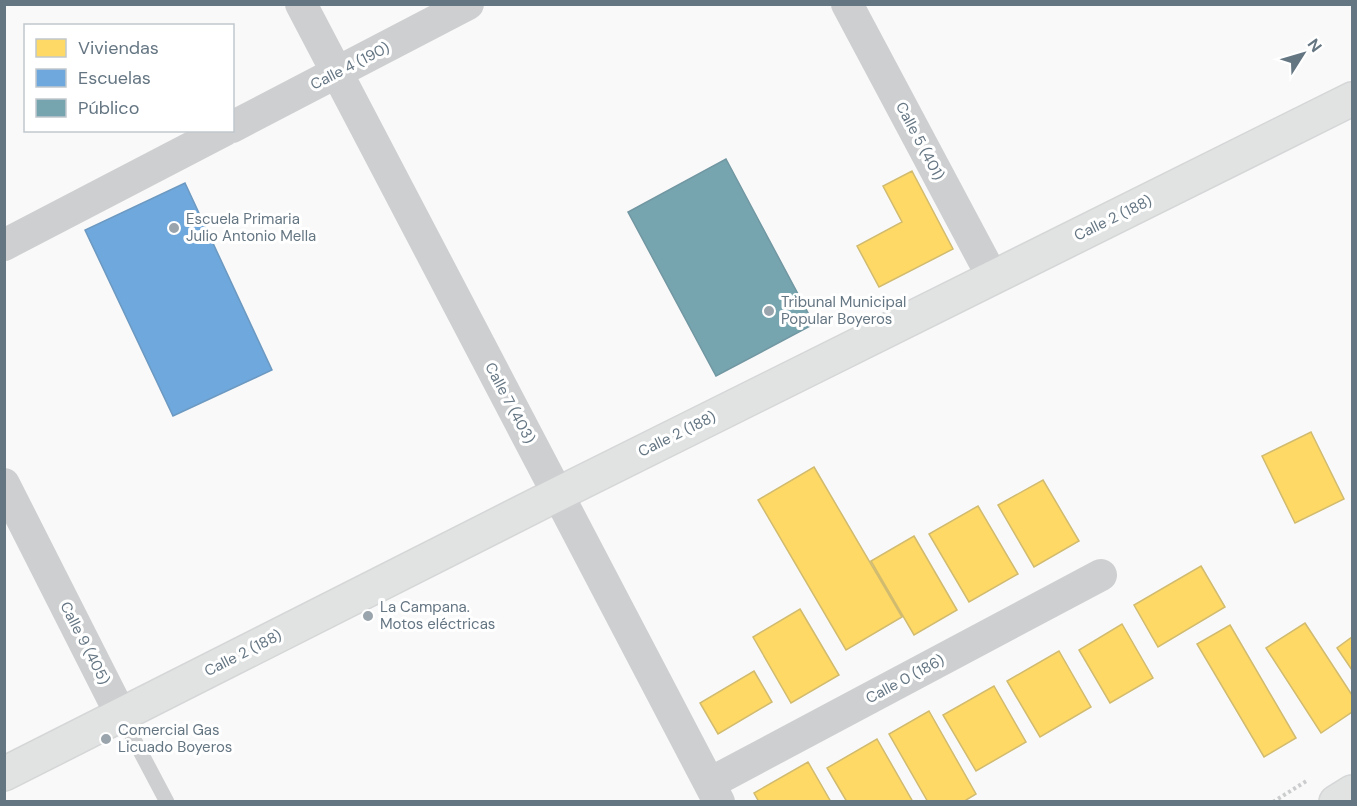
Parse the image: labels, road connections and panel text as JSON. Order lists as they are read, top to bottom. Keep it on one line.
{"streets":{"main road":["Calle 2 (188)"],"street":["Calle 4 (190)","Calle 5 (401)","Calle 7 (403)","Calle 9 (405)","Calle 0 (186)"]},"crossings":[["Calle 4 (190)","Calle 7 (403)"],["Calle 5 (401)","Calle 2 (188)"],["Calle 2 (188)","Calle 7 (403)"],["Calle 2 (188)","Calle 9 (405)"],["Calle 7 (403)","Calle 0 (186)"]],"places":["Escuela Primaria Julio Antonio Mella","Tribunal Municipal Popular Boyeros","La Campana. Motos eléctricas","Comercial Gas Licuado Boyeros"],"legend":["Viviendas","Escuelas","Público"],"north":"top right"}
